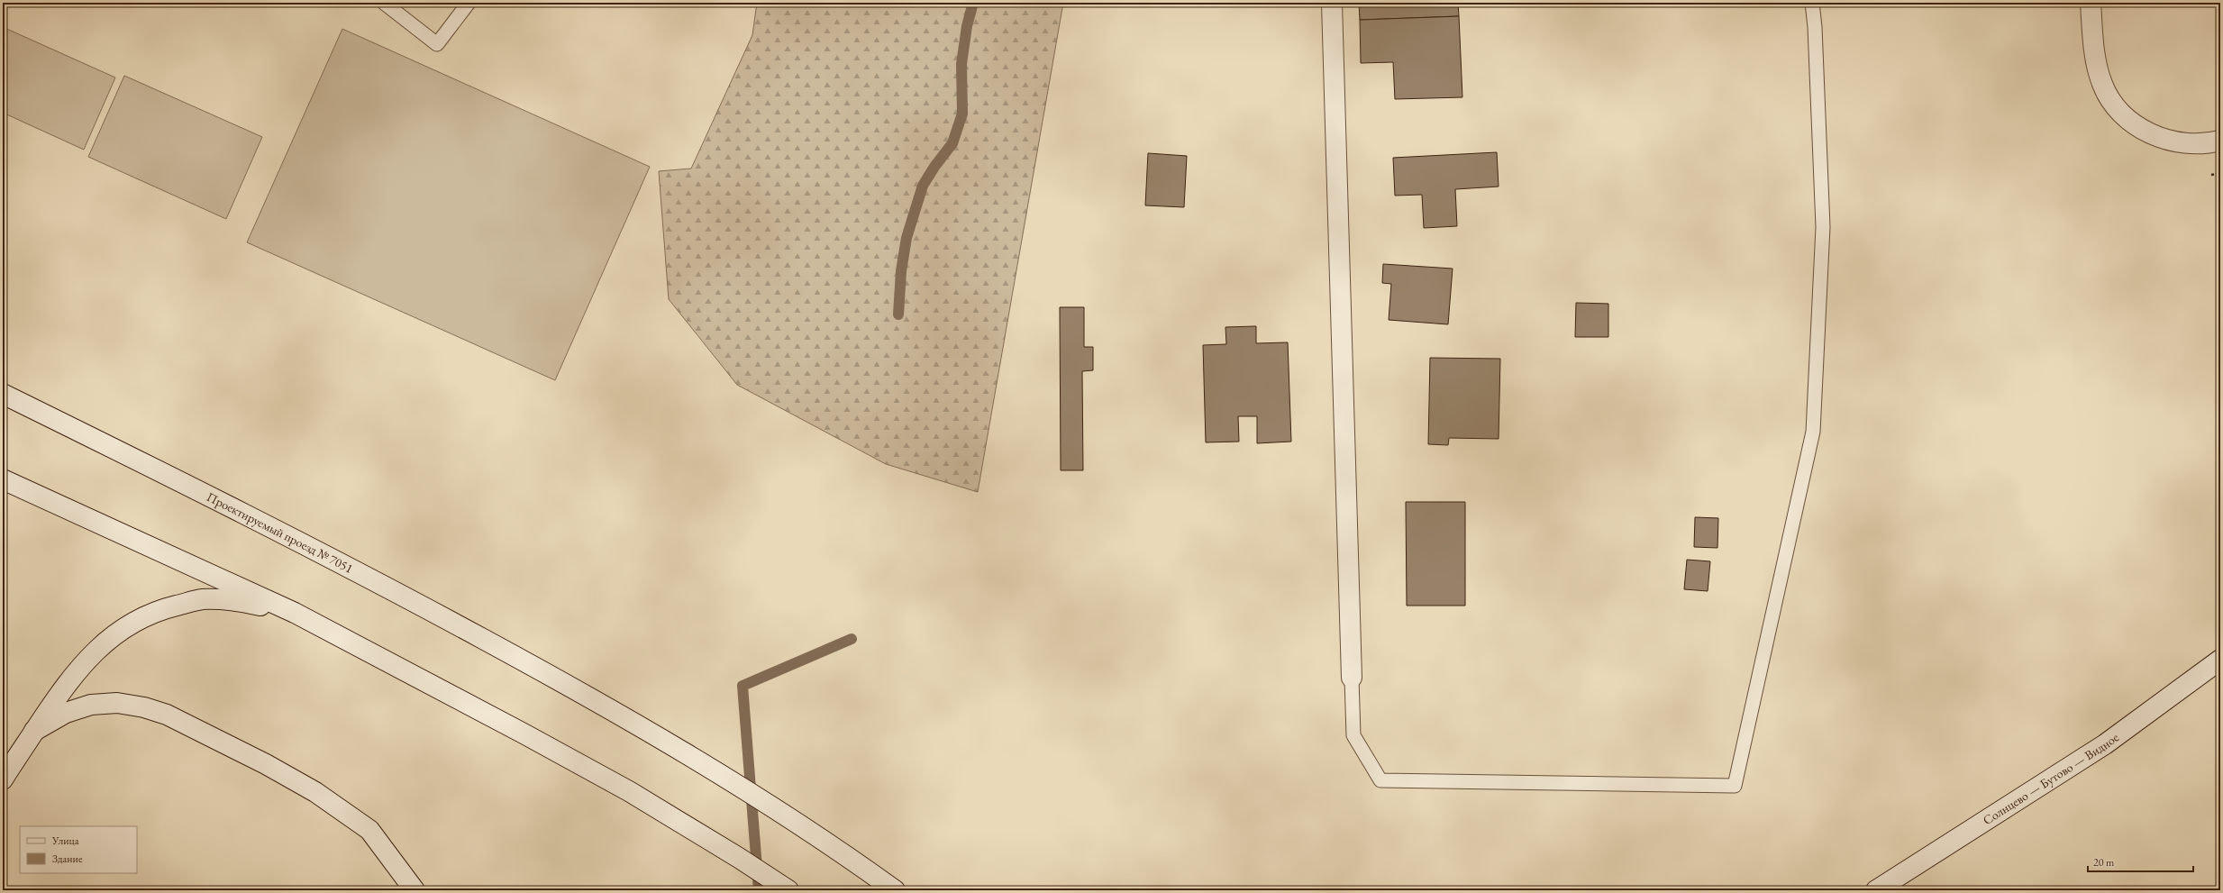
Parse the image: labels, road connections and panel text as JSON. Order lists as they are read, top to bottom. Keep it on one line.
{"streets":{"main road":["Проектируемый проезд № 7051","Солнцево — Бутово — Видное"]},"legend":["Улица","Здание"],"scale_bar":"20 m"}
